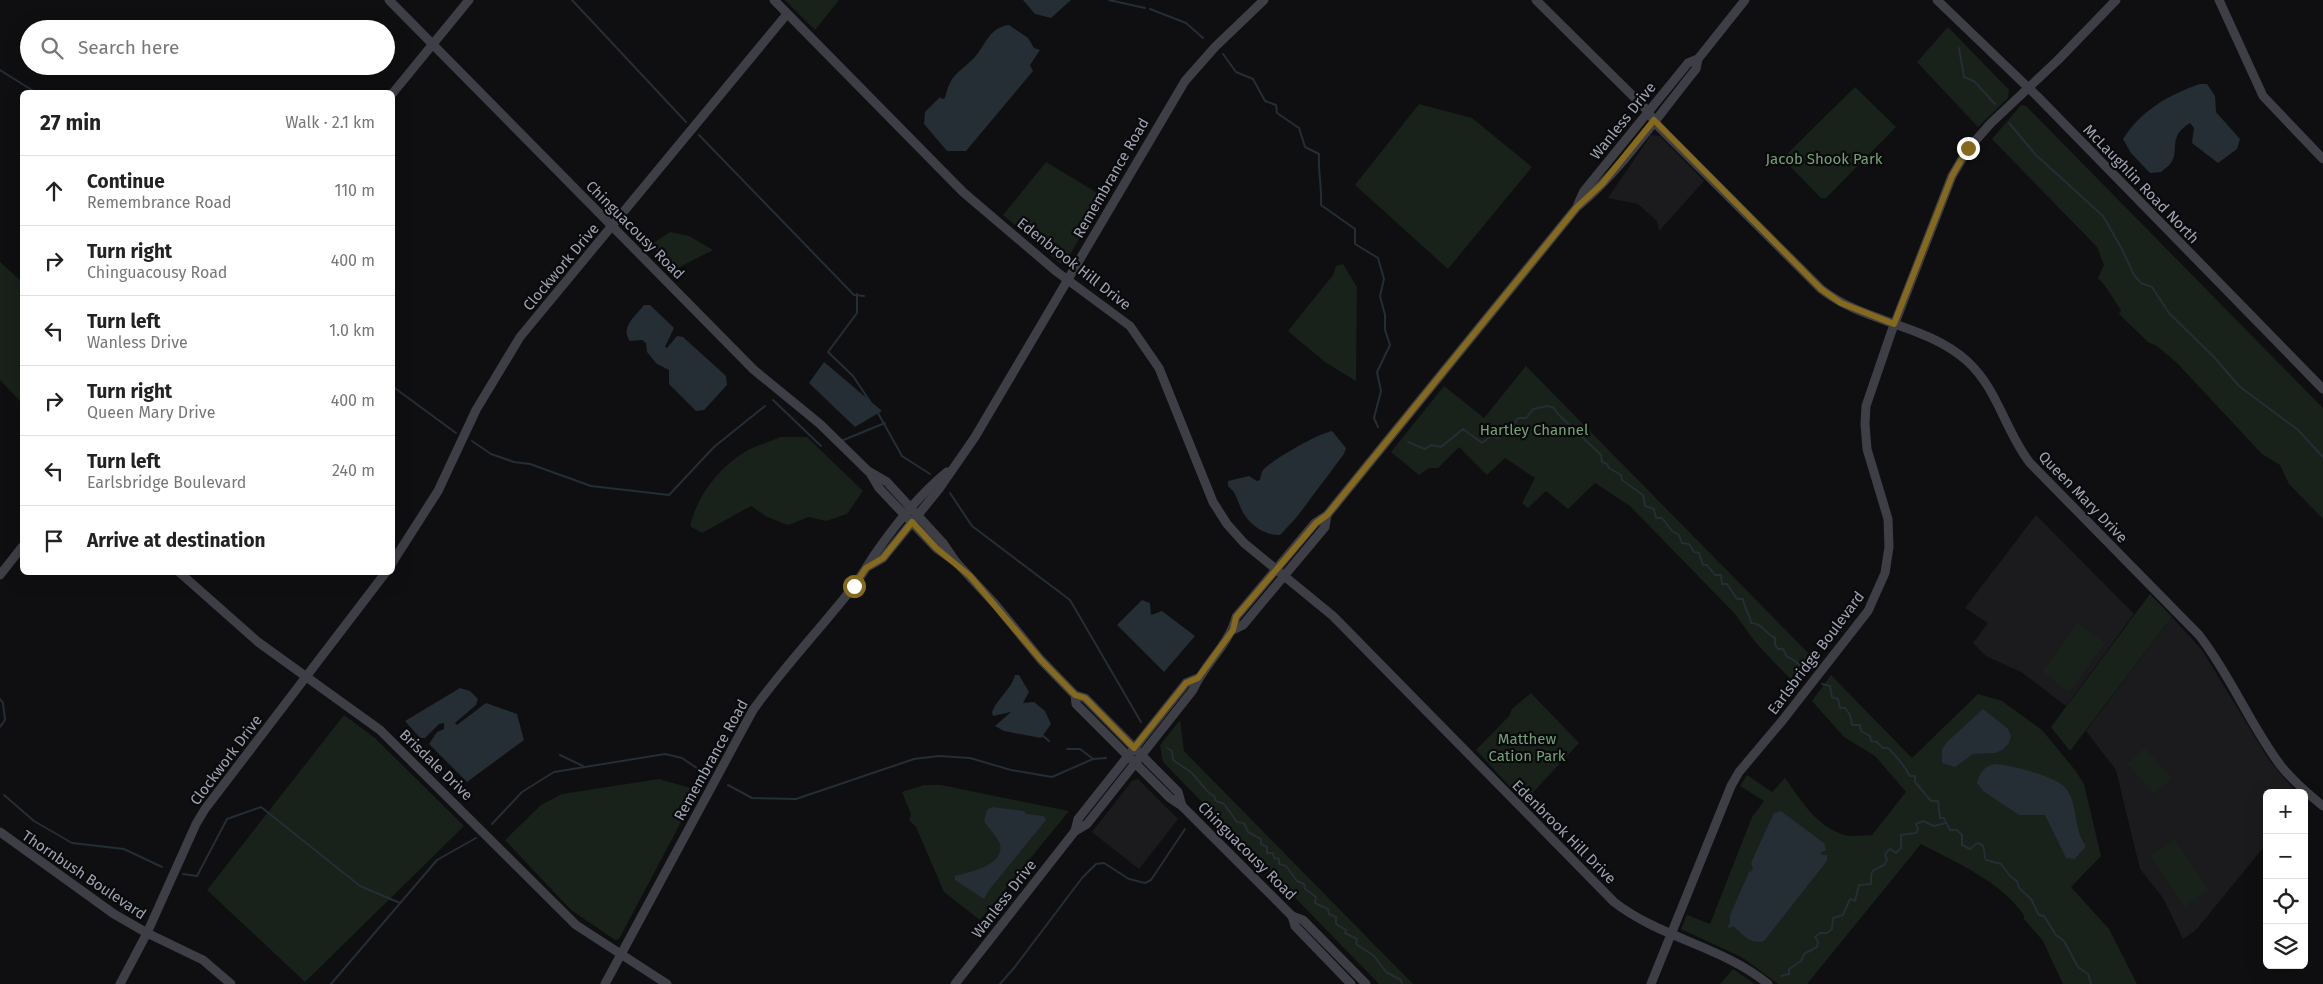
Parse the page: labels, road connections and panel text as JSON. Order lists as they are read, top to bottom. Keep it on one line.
{"streets":{"street":["Wanless Drive","Remembrance Road","McLaughlin Road North","Chinguacousy Road","Edenbrook Hill Drive","Clockwork Drive","Queen Mary Drive","Earlsbridge Boulevard","Brisdale Drive","Thornbush Boulevard"]},"crossings":[["Wanless Drive","Chinguacousy Road"],["Wanless Drive","Edenbrook Hill Drive"],["Wanless Drive","Queen Mary Drive"],["Remembrance Road","Chinguacousy Road"],["Remembrance Road","Edenbrook Hill Drive"],["Remembrance Road","Brisdale Drive"],["McLaughlin Road North","Earlsbridge Boulevard"],["Chinguacousy Road","Clockwork Drive"],["Edenbrook Hill Drive","Clockwork Drive"],["Edenbrook Hill Drive","Earlsbridge Boulevard"],["Clockwork Drive","Brisdale Drive"],["Clockwork Drive","Thornbush Boulevard"],["Queen Mary Drive","Earlsbridge Boulevard"]],"parks":["Jacob Shook Park","Hartley Channel","Matthew Cation Park"],"page":{"search":"Search here","heading":["27 min","Walk · 2.1 km"],"list":[["Continue","Remembrance Road","110 m"],["Turn right","Chinguacousy Road","400 m"],["Turn left","Wanless Drive","1.0 km"],["Turn right","Queen Mary Drive","400 m"],["Turn left","Earlsbridge Boulevard","240 m"],"Arrive at destination"],"map_buttons":["+","−"]}}
